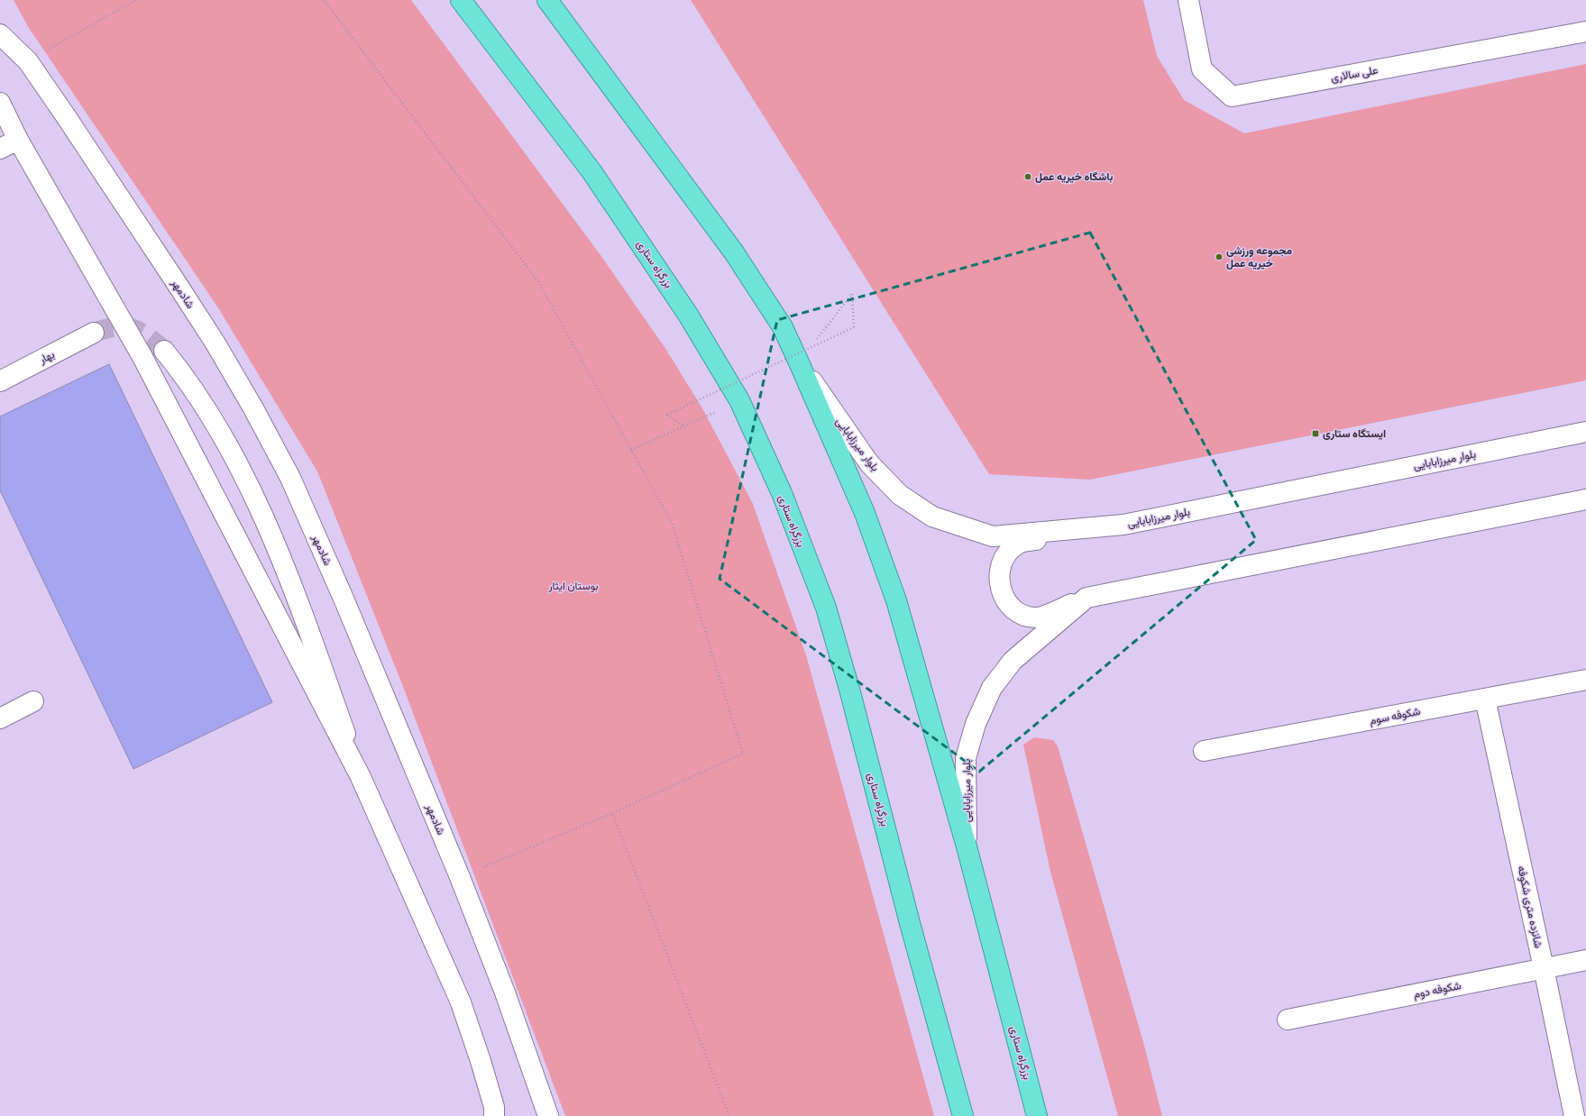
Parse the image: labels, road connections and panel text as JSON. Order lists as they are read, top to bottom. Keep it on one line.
{"streets":{"highway":["بزرگراه ستاری"],"street":["علی سالاری","شادمهر","بهار","بلوار میرزابابایی","شکوفه سوم","شانزده متری شکوفه","شکوفه دوم"]},"crossings":[["بزرگراه ستاری","بلوار میرزابابایی"],["شکوفه سوم","شانزده متری شکوفه"],["شانزده متری شکوفه","شکوفه دوم"]],"parks":["بوستان ایثار"],"places":{"other":["باشگاه خیریه عمل","مجموعه ورزشی خیریه عمل"],"transit":["ایستگاه ستاری"]}}
